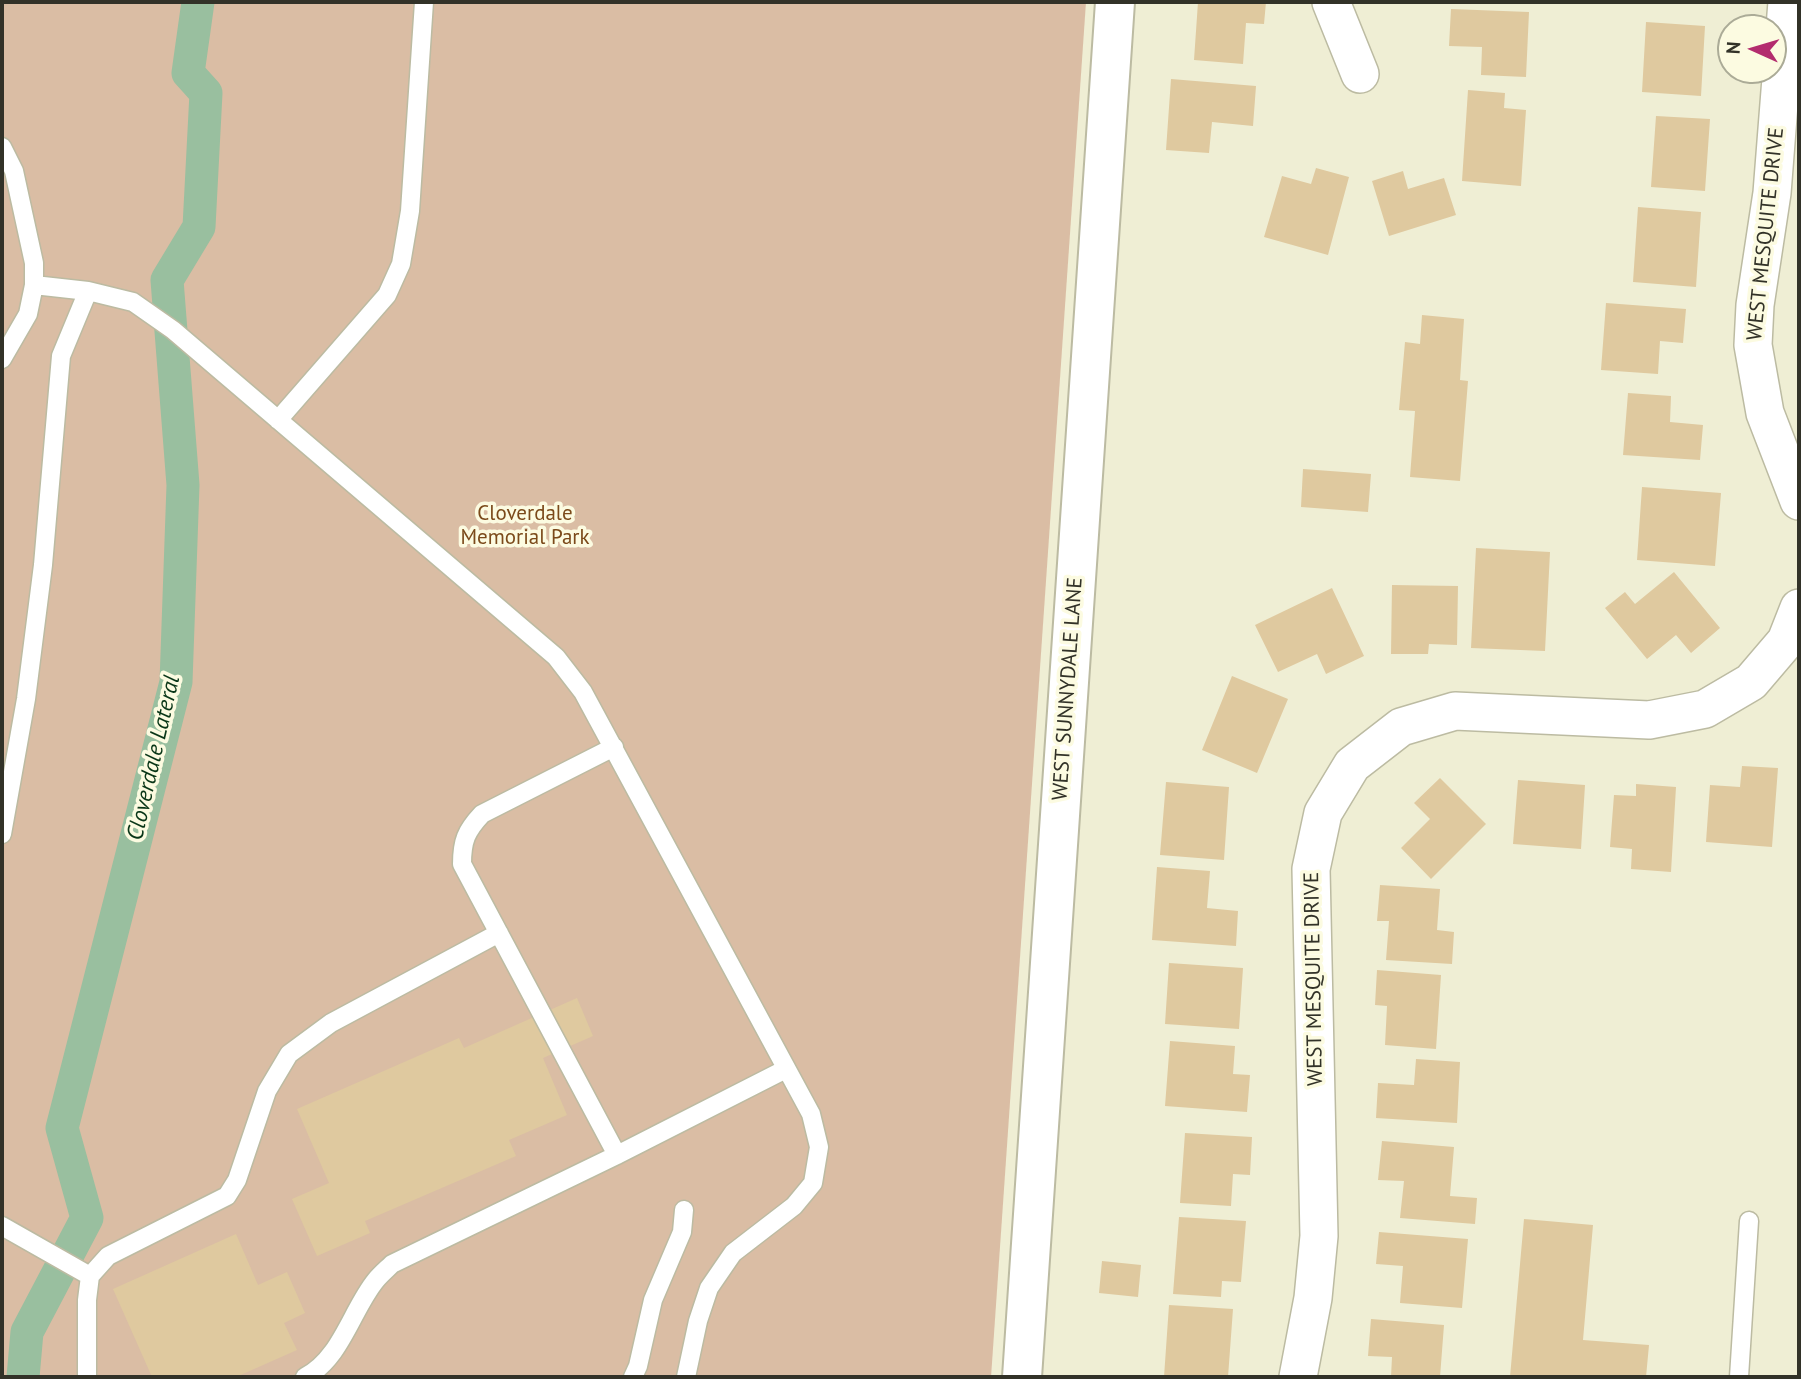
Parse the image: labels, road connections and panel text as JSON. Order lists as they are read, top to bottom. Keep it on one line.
{"streets":{"street":["WEST MESQUITE DRIVE","WEST SUNNYDALE LANE"]},"water":["Cloverdale Lateral"],"parks":["Cloverdale Memorial Park"],"north":"left"}
